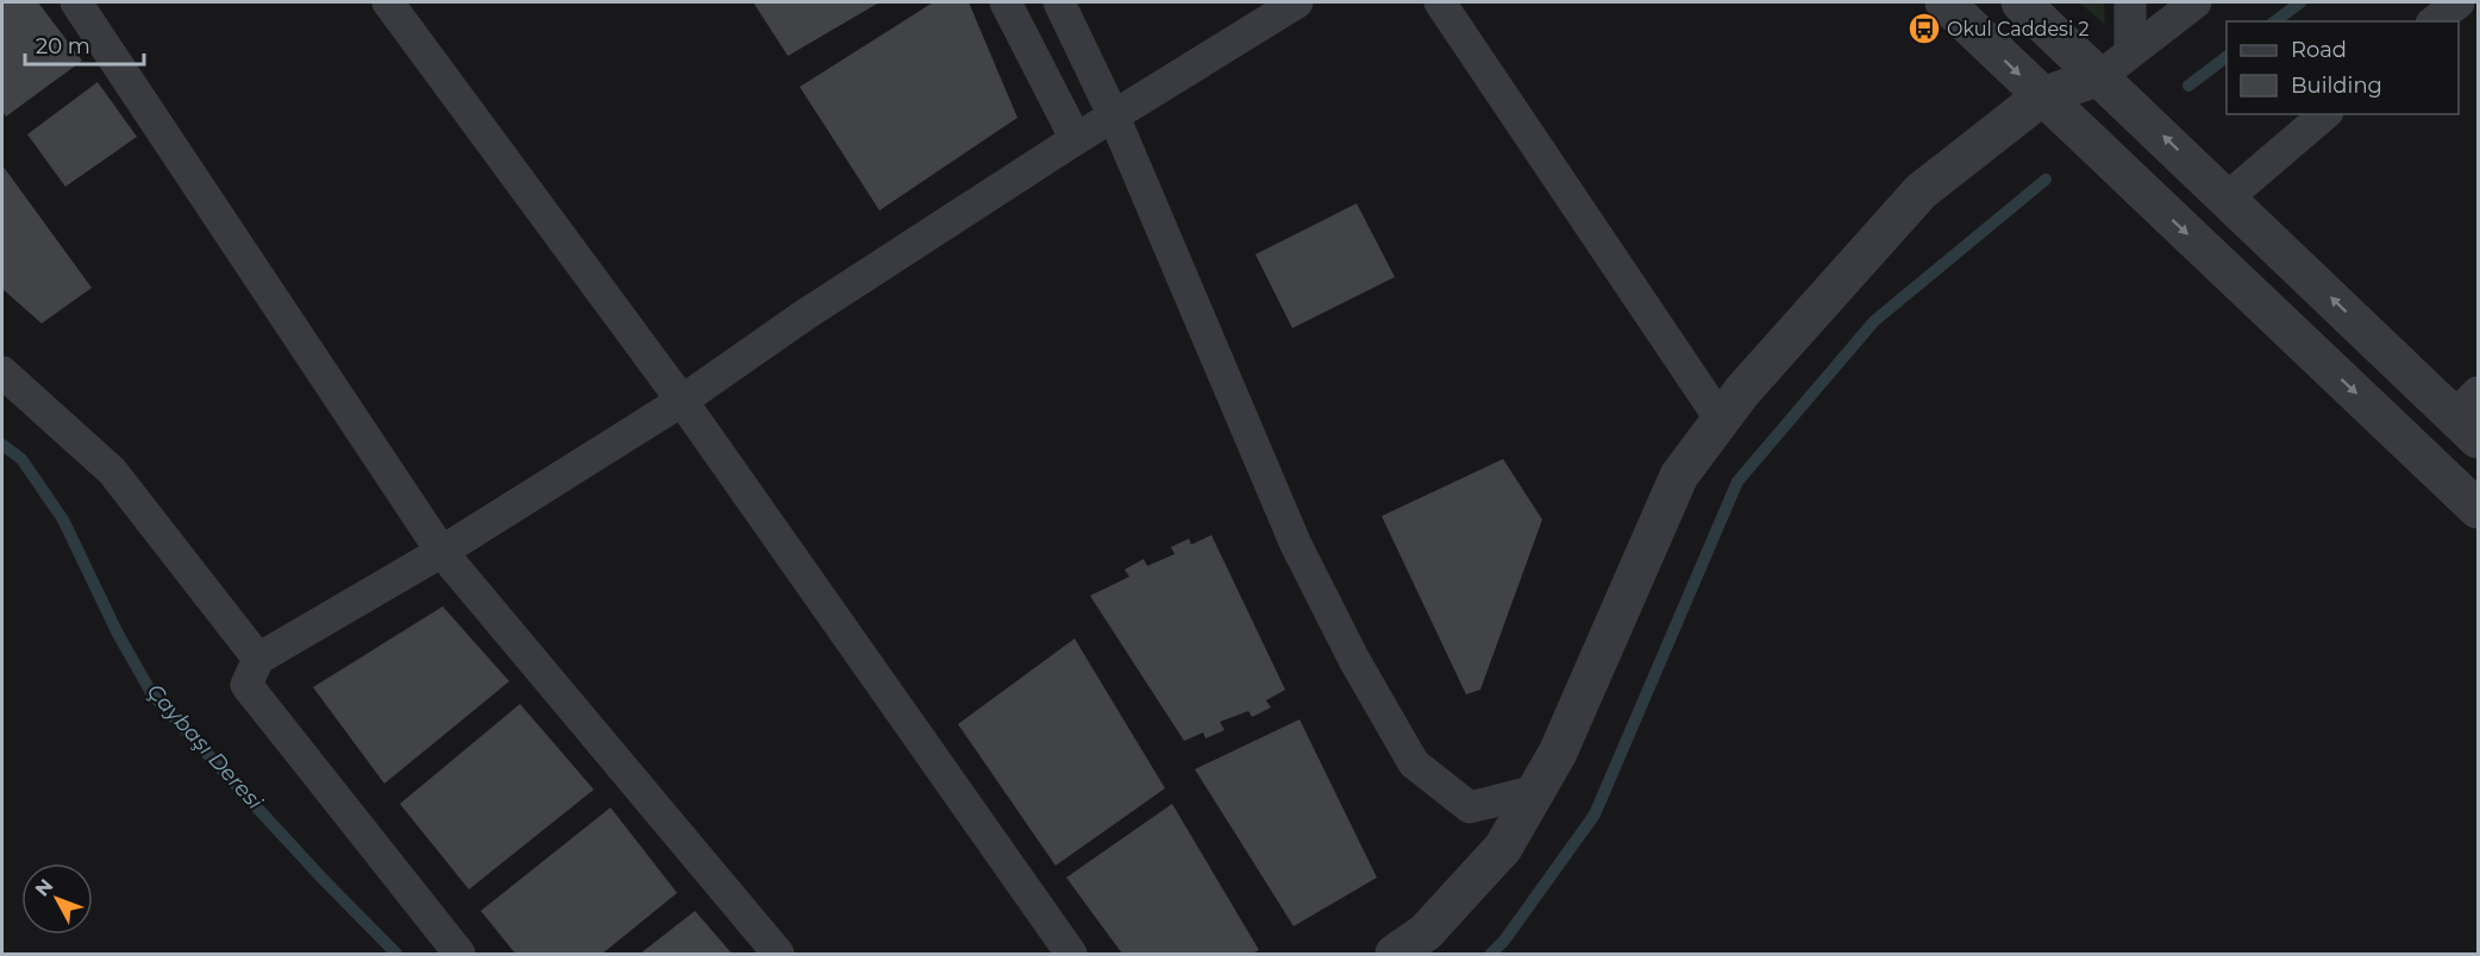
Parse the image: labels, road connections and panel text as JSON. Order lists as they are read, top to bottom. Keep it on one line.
{"water":["Çaybaşı Deresi"],"places":{"bus stop":["Okul Caddesi 2"]},"legend":["Road","Building"],"scale_bar":"20 m","north":"top left"}
